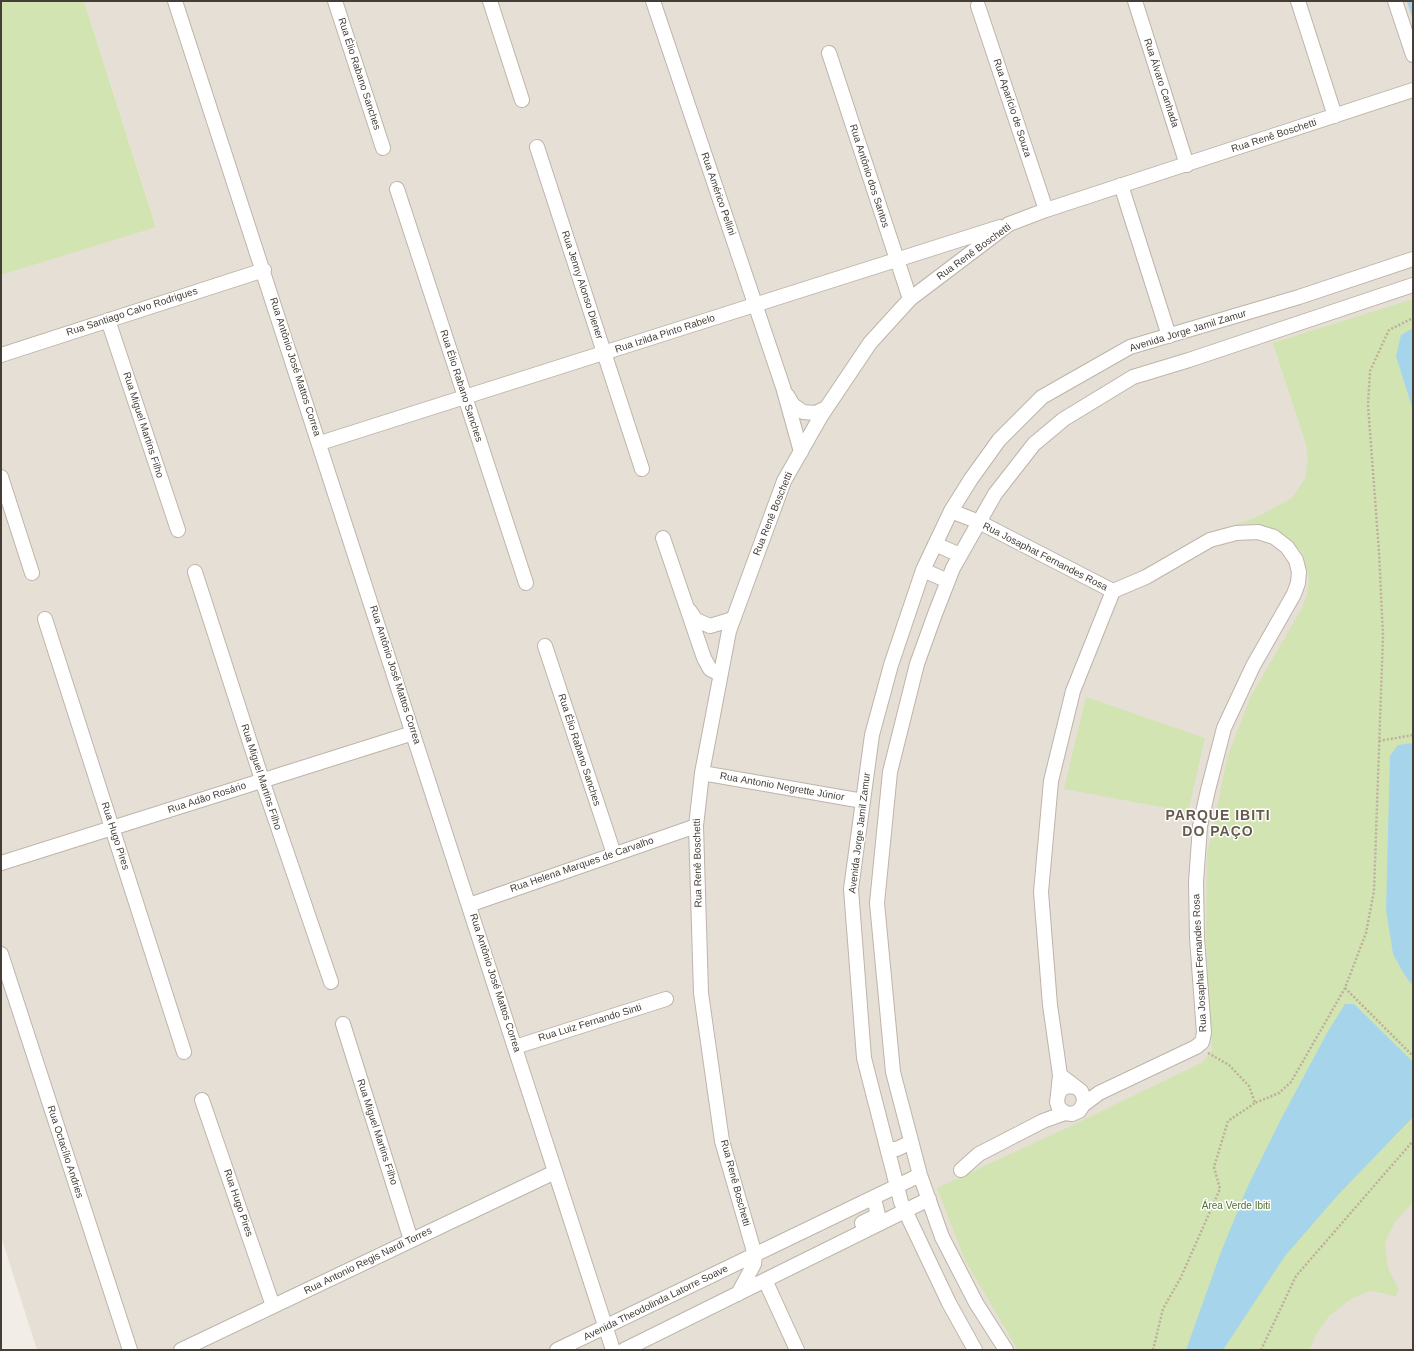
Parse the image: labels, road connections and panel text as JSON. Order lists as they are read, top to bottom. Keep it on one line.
{"streets":{"street":["Rua Élio Rabano Sanches","Rua Álvaro Canhada","Rua Aparício de Souza","Rua Renê Boschetti","Rua Antônio dos Santos","Rua Américo Pellini","Rua Jenny Alonso Diener","Rua Santiago Calvo Rodrigues","Avenida Jorge Jamil Zamur","Rua Izilda Pinto Rabelo","Rua Antônio José Mattos Correa","Rua Miguel Martins Filho","Rua Josaphat Fernandes Rosa","Rua Antonio Negrette Júnior","Rua Adão Rosário","Rua Hugo Pires","Rua Helena Marques de Carvalho","Rua Luiz Fernando Sinti","Rua Octacílio Andries","Rua Antonio Regis Nardi Torres","Avenida Theodolinda Latorre Soave"]},"crossings":[["Rua Élio Rabano Sanches","Rua Izilda Pinto Rabelo"],["Rua Élio Rabano Sanches","Rua Helena Marques de Carvalho"],["Rua Álvaro Canhada","Rua Renê Boschetti"],["Rua Aparício de Souza","Rua Renê Boschetti"],["Rua Renê Boschetti","Rua Antônio dos Santos"],["Rua Renê Boschetti","Rua Américo Pellini"],["Rua Renê Boschetti","Rua Izilda Pinto Rabelo"],["Rua Renê Boschetti","Rua Antonio Negrette Júnior"],["Rua Renê Boschetti","Rua Helena Marques de Carvalho"],["Rua Renê Boschetti","Avenida Theodolinda Latorre Soave"],["Rua Antônio dos Santos","Rua Izilda Pinto Rabelo"],["Rua Américo Pellini","Rua Izilda Pinto Rabelo"],["Rua Jenny Alonso Diener","Rua Izilda Pinto Rabelo"],["Rua Santiago Calvo Rodrigues","Rua Antônio José Mattos Correa"],["Rua Santiago Calvo Rodrigues","Rua Miguel Martins Filho"],["Avenida Jorge Jamil Zamur","Rua Antonio Negrette Júnior"],["Avenida Jorge Jamil Zamur","Avenida Theodolinda Latorre Soave"],["Rua Izilda Pinto Rabelo","Rua Antônio José Mattos Correa"],["Rua Antônio José Mattos Correa","Rua Adão Rosário"],["Rua Antônio José Mattos Correa","Rua Helena Marques de Carvalho"],["Rua Antônio José Mattos Correa","Rua Luiz Fernando Sinti"],["Rua Antônio José Mattos Correa","Rua Antonio Regis Nardi Torres"],["Rua Antônio José Mattos Correa","Avenida Theodolinda Latorre Soave"],["Rua Miguel Martins Filho","Rua Adão Rosário"],["Rua Miguel Martins Filho","Rua Antonio Regis Nardi Torres"],["Rua Adão Rosário","Rua Hugo Pires"],["Rua Hugo Pires","Rua Antonio Regis Nardi Torres"]],"districts":["PARQUE IBITI DO PAÇO"],"parks":["Área Verde Ibiti"]}
